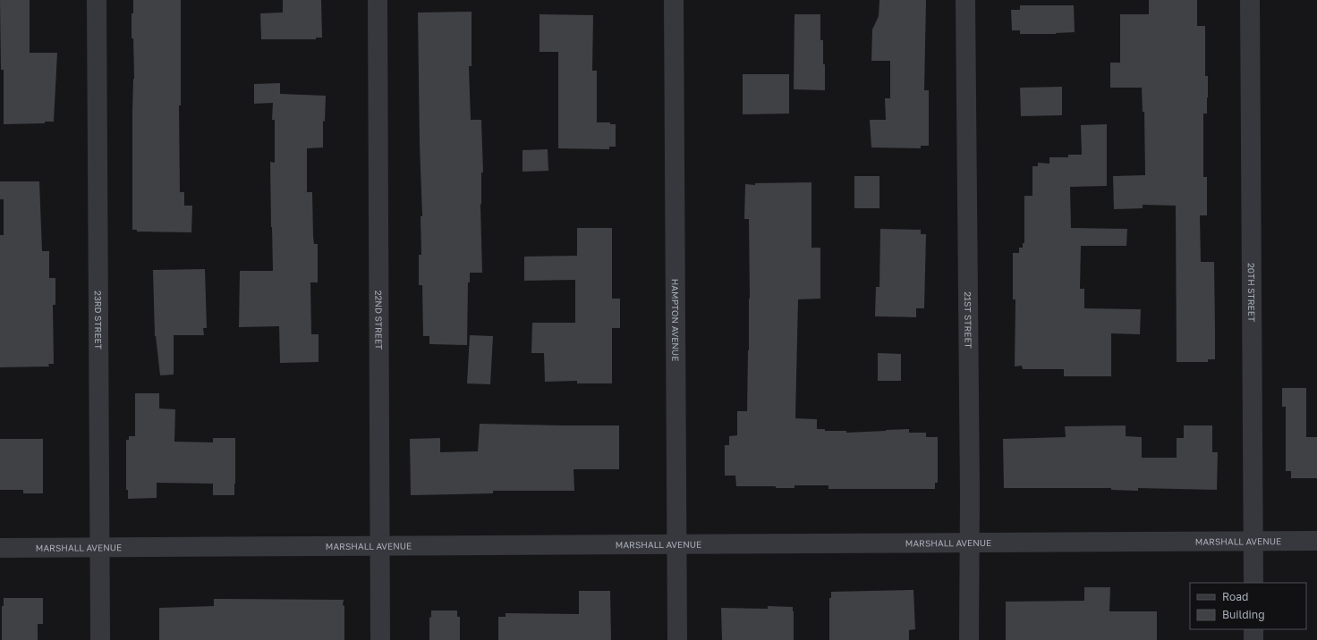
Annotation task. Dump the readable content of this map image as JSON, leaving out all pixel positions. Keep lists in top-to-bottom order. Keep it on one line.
{"streets":{"street":["20TH STREET","23RD STREET","22ND STREET","HAMPTON AVENUE","21ST STREET","MARSHALL AVENUE"]},"crossings":[["20TH STREET","MARSHALL AVENUE"],["23RD STREET","MARSHALL AVENUE"],["22ND STREET","MARSHALL AVENUE"],["HAMPTON AVENUE","MARSHALL AVENUE"],["21ST STREET","MARSHALL AVENUE"]],"legend":["Road","Building"]}
